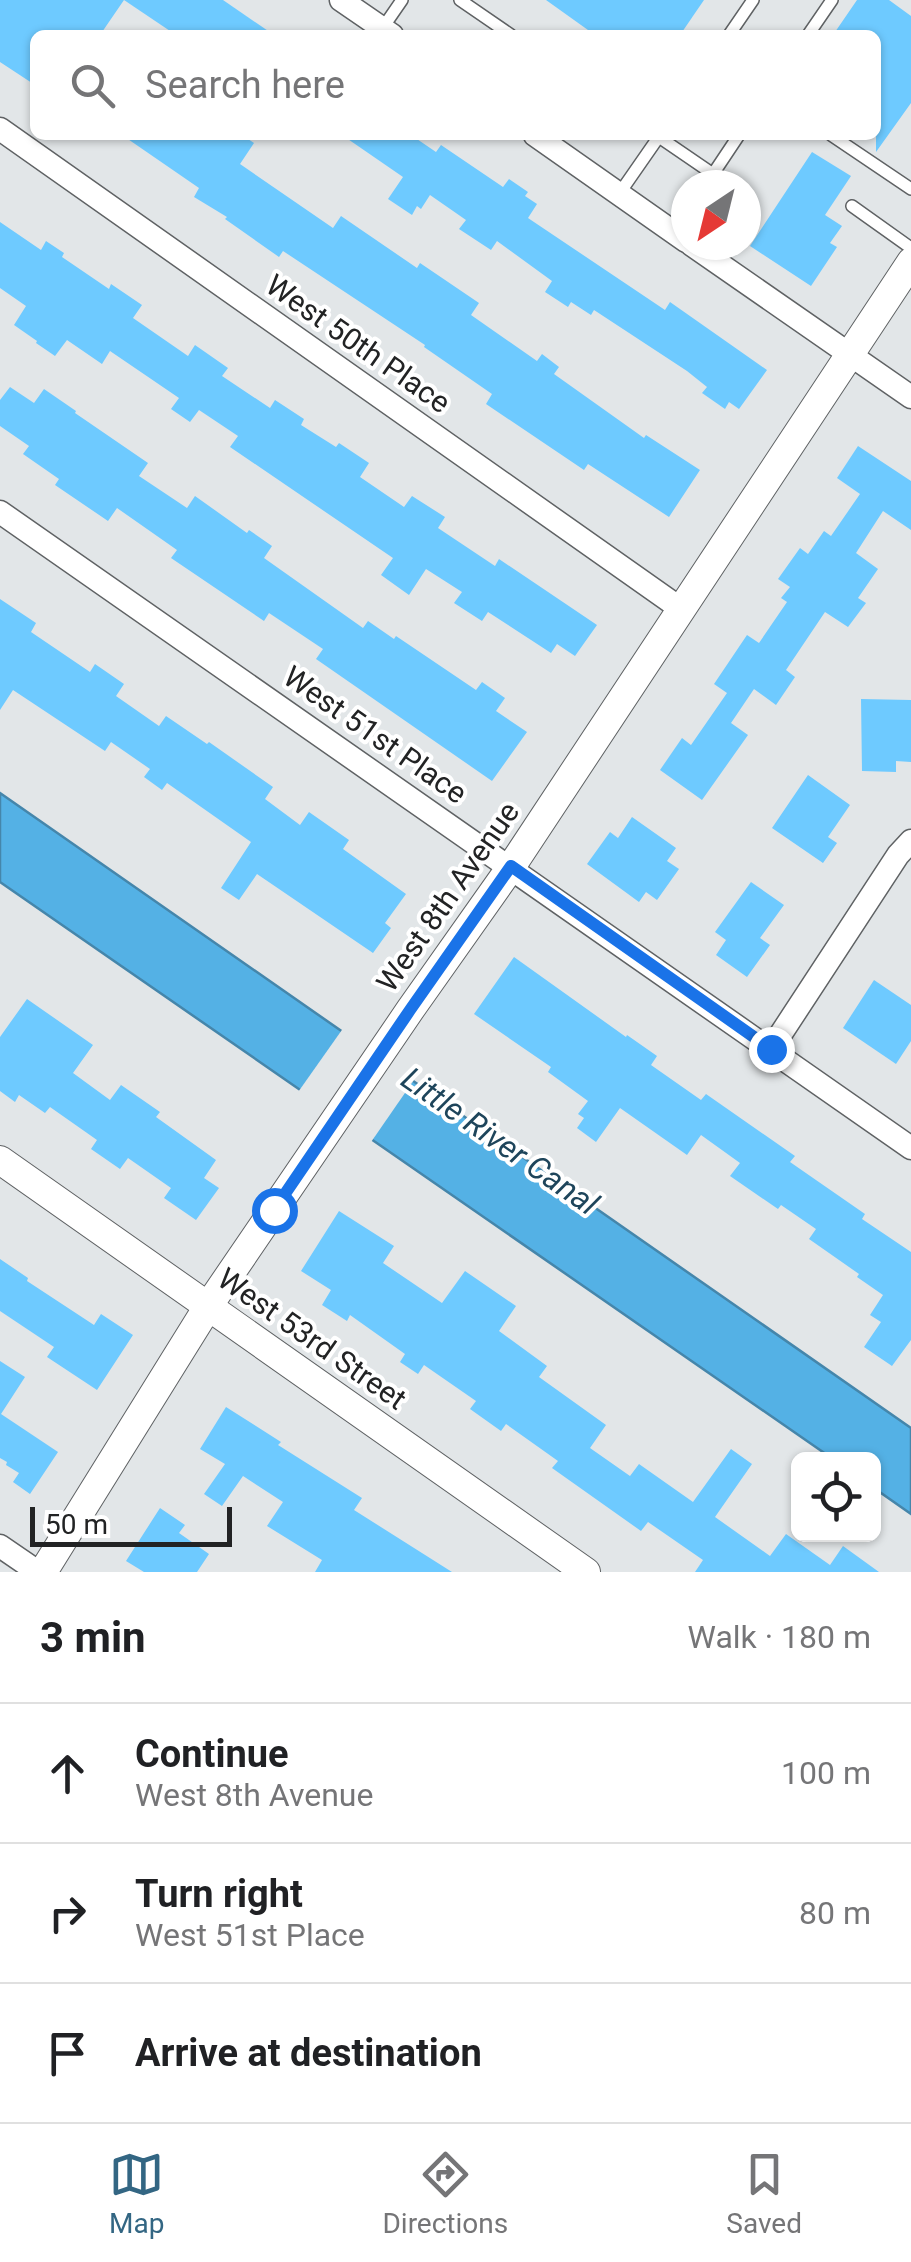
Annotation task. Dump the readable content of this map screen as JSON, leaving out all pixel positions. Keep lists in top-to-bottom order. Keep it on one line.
{"streets":{"street":["West 50th Place","West 51st Place","West 8th Avenue","West 53rd Street"]},"crossings":[["West 50th Place","West 8th Avenue"],["West 51st Place","West 8th Avenue"],["West 8th Avenue","West 53rd Street"]],"water":["Little River Canal"],"scale_bar":"50 m","north":"bottom left","page":{"search":"Search here","scale":"50 m","heading":["3 min","Walk · 180 m"],"list":[["Continue","West 8th Avenue","100 m"],["Turn right","West 51st Place","80 m"],"Arrive at destination"],"nav":["Map","Directions","Saved"]}}
